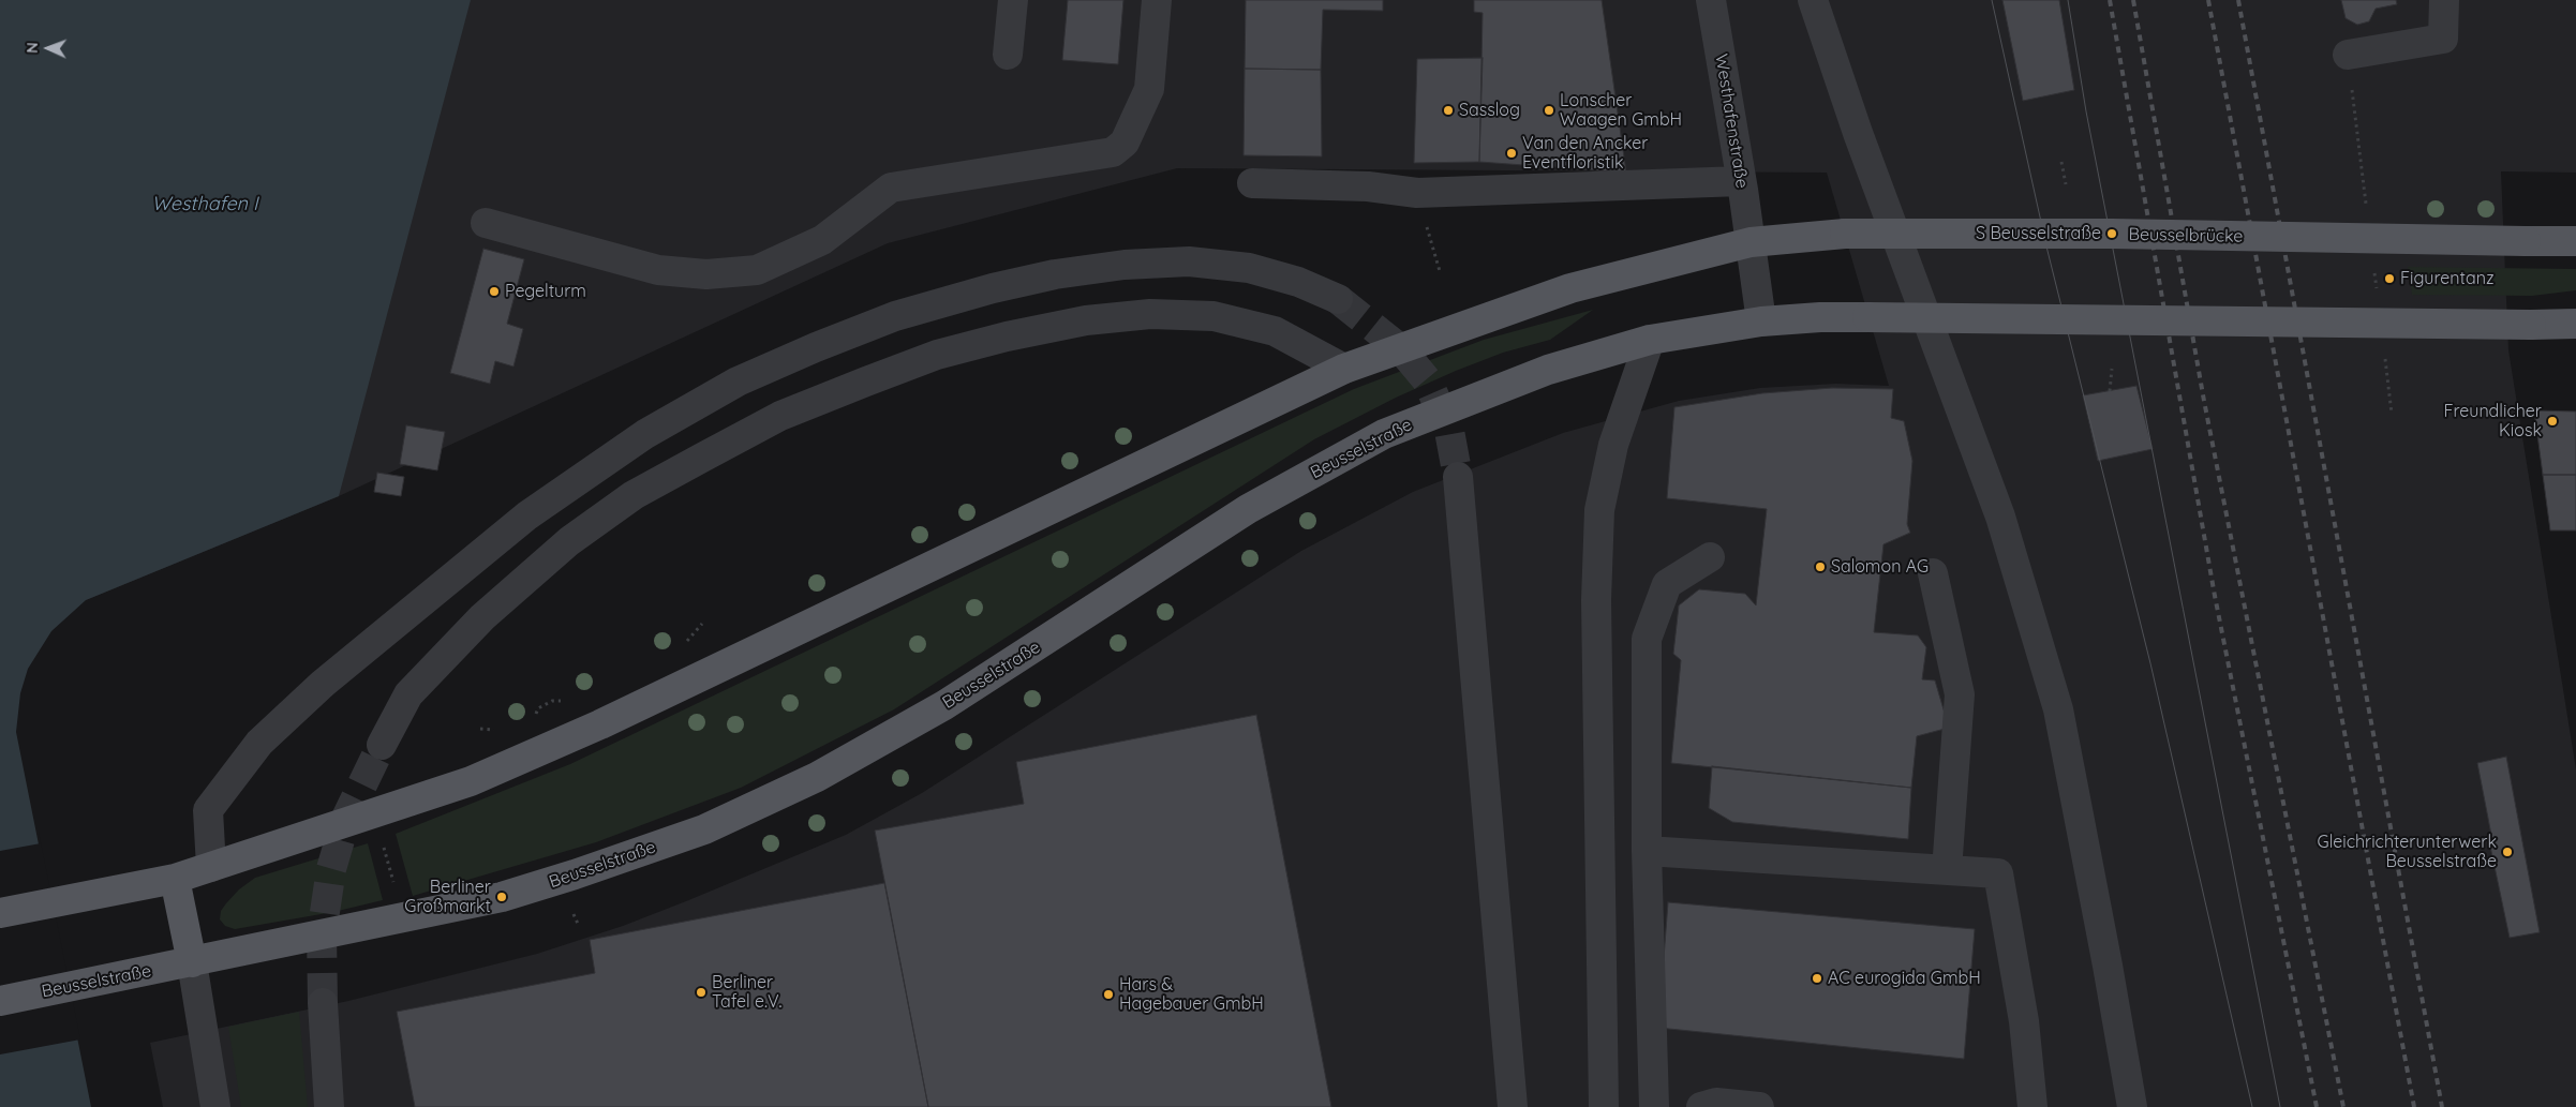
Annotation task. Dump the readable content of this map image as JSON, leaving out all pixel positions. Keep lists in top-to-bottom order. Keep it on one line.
{"streets":{"main road":["Beusselbrücke","Beusselstraße"],"street":["Westhafenstraße"]},"crossings":[["Westhafenstraße","Beusselbrücke"]],"water":["Westhafen I"],"places":["Sasslog","Lonscher Waagen GmbH","Van den Ancker Eventfloristik","S Beusselstraße","Figurentanz","Pegelturm","Freundlicher Kiosk","Salomon AG","Gleichrichterunterwerk Beusselstraße","Berliner Großmarkt","AC eurogida GmbH","Berliner Tafel e.V.","Hars & Hagebauer GmbH"],"north":"left"}
